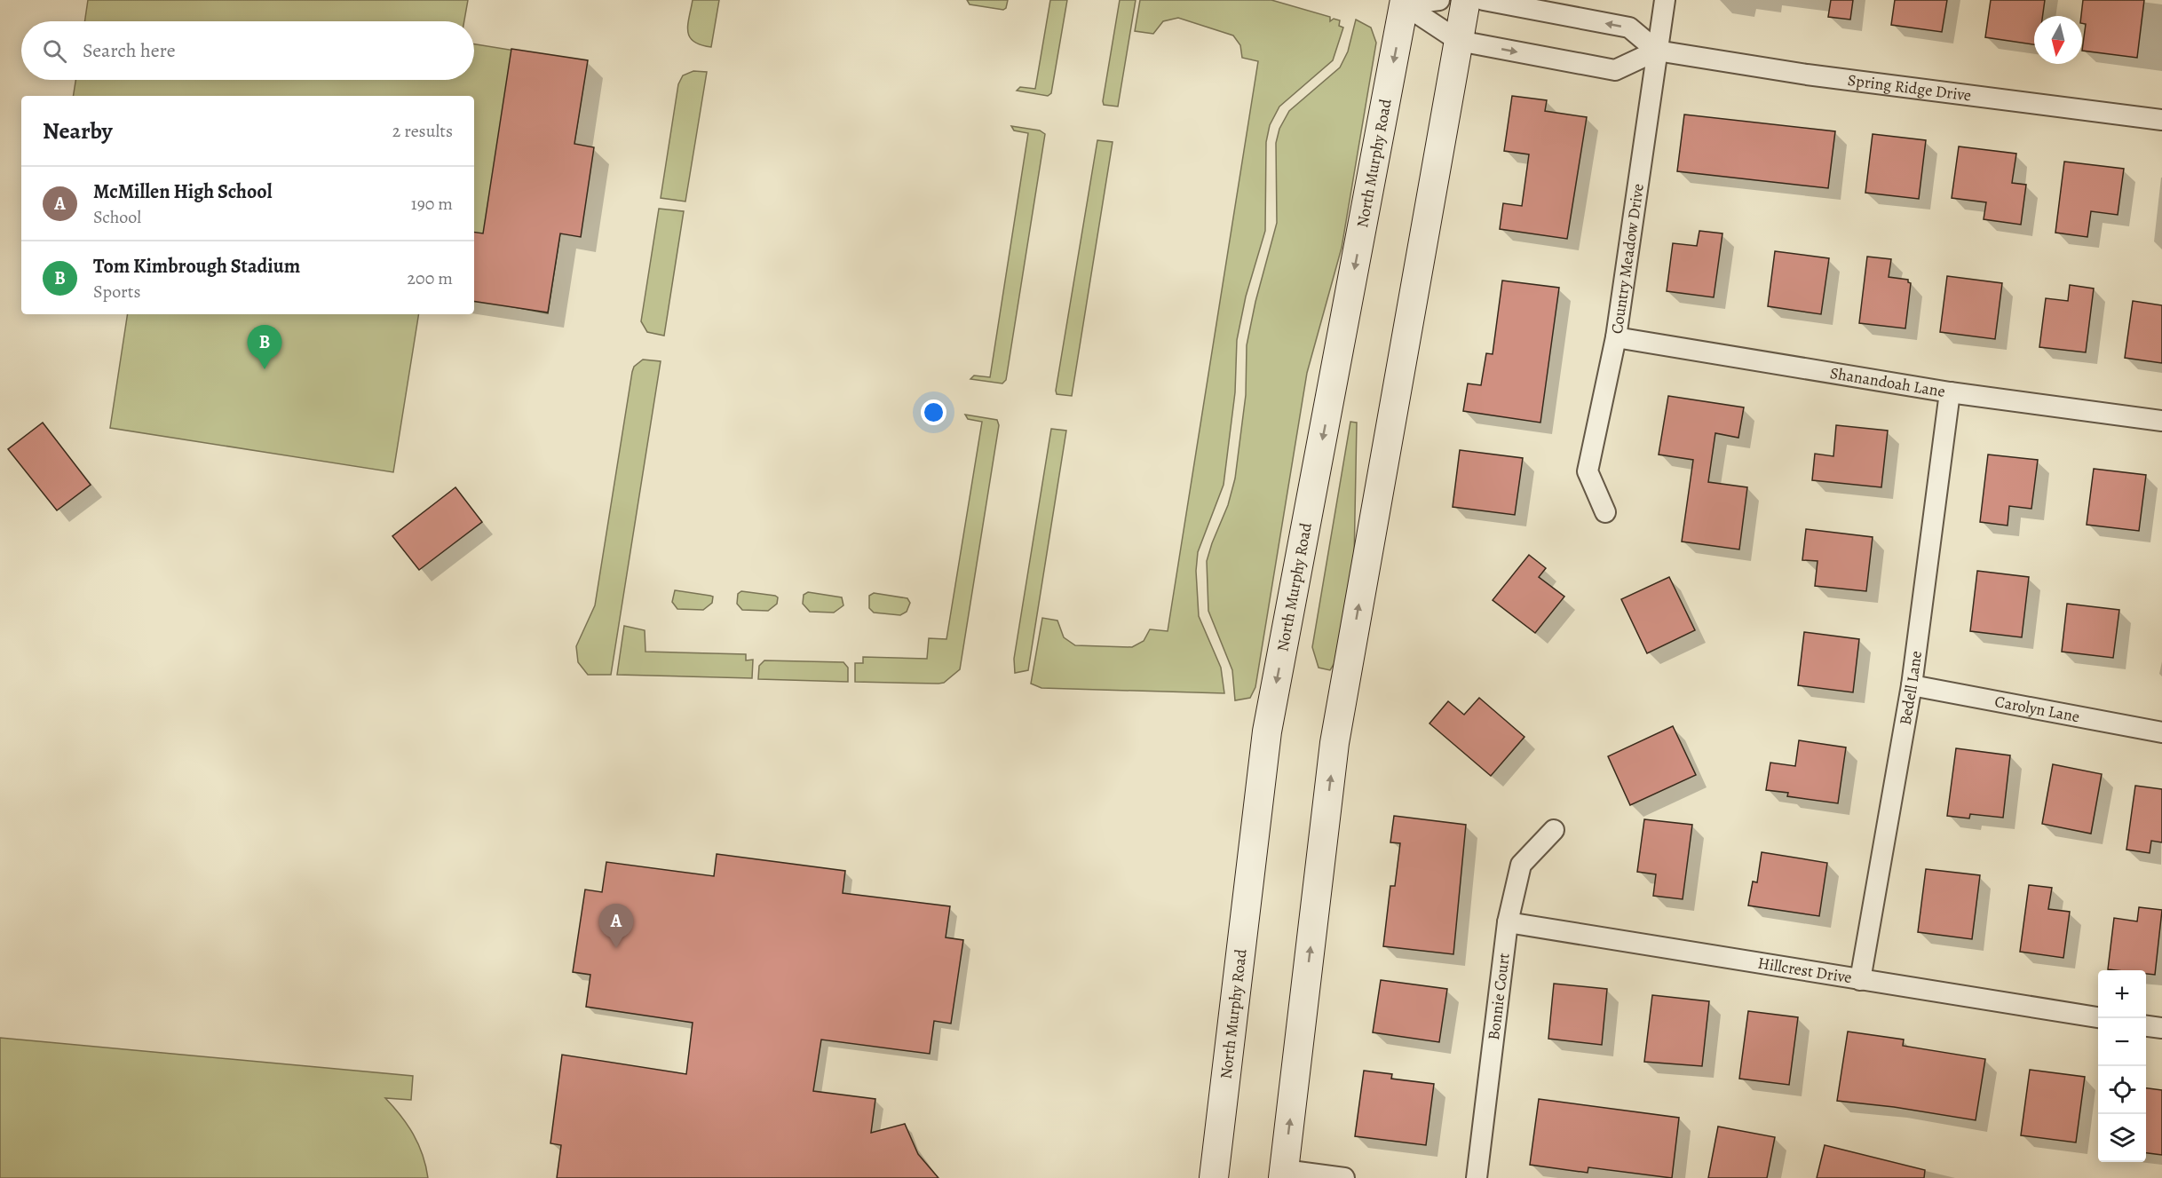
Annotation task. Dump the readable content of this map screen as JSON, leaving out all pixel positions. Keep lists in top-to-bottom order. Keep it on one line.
{"streets":{"main road":["North Murphy Road"],"street":["Spring Ridge Drive","Country Meadow Drive","Shanandoah Lane","Bedell Lane","Carolyn Lane","Hillcrest Drive","Bonnie Court"]},"crossings":[["Spring Ridge Drive","Country Meadow Drive"],["Country Meadow Drive","Shanandoah Lane"],["Shanandoah Lane","Bedell Lane"],["Bedell Lane","Carolyn Lane"],["Bedell Lane","Hillcrest Drive"],["Hillcrest Drive","Bonnie Court"]],"north":"bottom","page":{"search":"Search here","heading":["Nearby","2 results"],"list":[{"mark":"A","name":"McMillen High School","note":"School","value":"190 m"},{"mark":"B","name":"Tom Kimbrough Stadium","note":"Sports","value":"200 m"}],"pins":["B","A"],"map_buttons":["+","−"]}}
